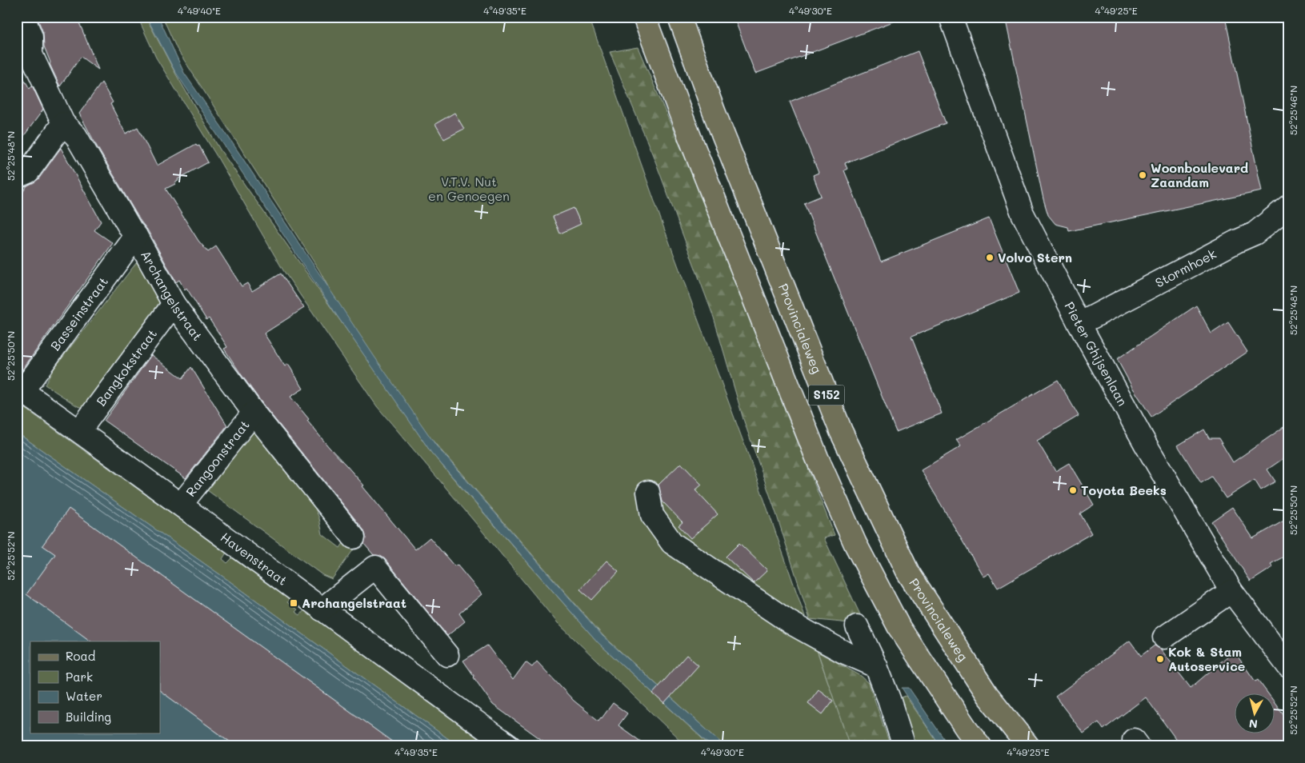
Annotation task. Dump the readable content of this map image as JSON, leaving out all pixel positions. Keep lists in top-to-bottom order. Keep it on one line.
{"streets":{"main road":["Provincialeweg","S152"],"street":["Stormhoek","Archangelstraat","Basseinstraat","Pieter Ghijsenlaan","Bangkokstraat","Rangoonstraat","Havenstraat"]},"crossings":[["Stormhoek","Pieter Ghijsenlaan"],["Archangelstraat","Basseinstraat"],["Archangelstraat","Bangkokstraat"],["Archangelstraat","Rangoonstraat"],["Basseinstraat","Havenstraat"],["Bangkokstraat","Havenstraat"],["Rangoonstraat","Havenstraat"]],"parks":["V.T.V. Nut en Genoegen"],"places":{"other":["Woonboulevard Zaandam","Volvo Stern","Toyota Beeks","Kok & Stam Autoservice"],"transit":["Archangelstraat"]},"legend":["Road","Park","Water","Building"],"north":"bottom","coordinates":["4°49'40\"E","4°49'35\"E","4°49'30\"E","4°49'25\"E","52°25'46\"N","52°25'48\"N","52°25'50\"N","52°25'52\"N"]}
